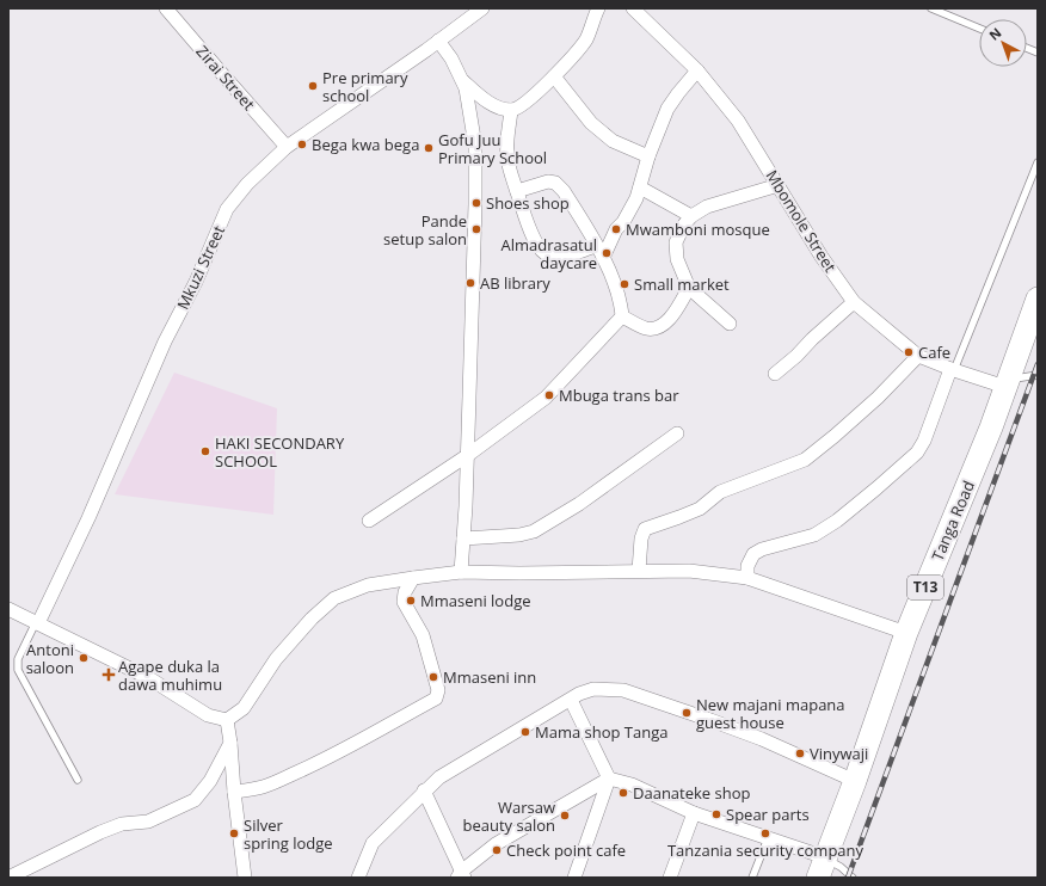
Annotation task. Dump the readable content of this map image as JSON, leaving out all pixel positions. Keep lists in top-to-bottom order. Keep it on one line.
{"streets":{"highway":["Tanga Road","T13"],"street":["Zirai Street","Mbomole Street","Mkuzi Street"]},"crossings":[["Zirai Street","Mkuzi Street"],["Mbomole Street","Tanga Road"]],"places":{"other":["Pre primary school","Bega kwa bega","Gofu Juu Primary School","Shoes shop","Pande setup salon","Mwamboni mosque","Almadrasatul daycare","AB library","Small market","Cafe","Mbuga trans bar","HAKI SECONDARY SCHOOL","Mmaseni lodge","Antoni saloon","Mmaseni inn","New majani mapana guest house","Mama shop Tanga","Vinywaji","Daanateke shop","Spear parts","Warsaw beauty salon","Silver spring lodge","Tanzania security company","Check point cafe"],"health":["Agape duka la dawa muhimu"]},"north":"top left"}
